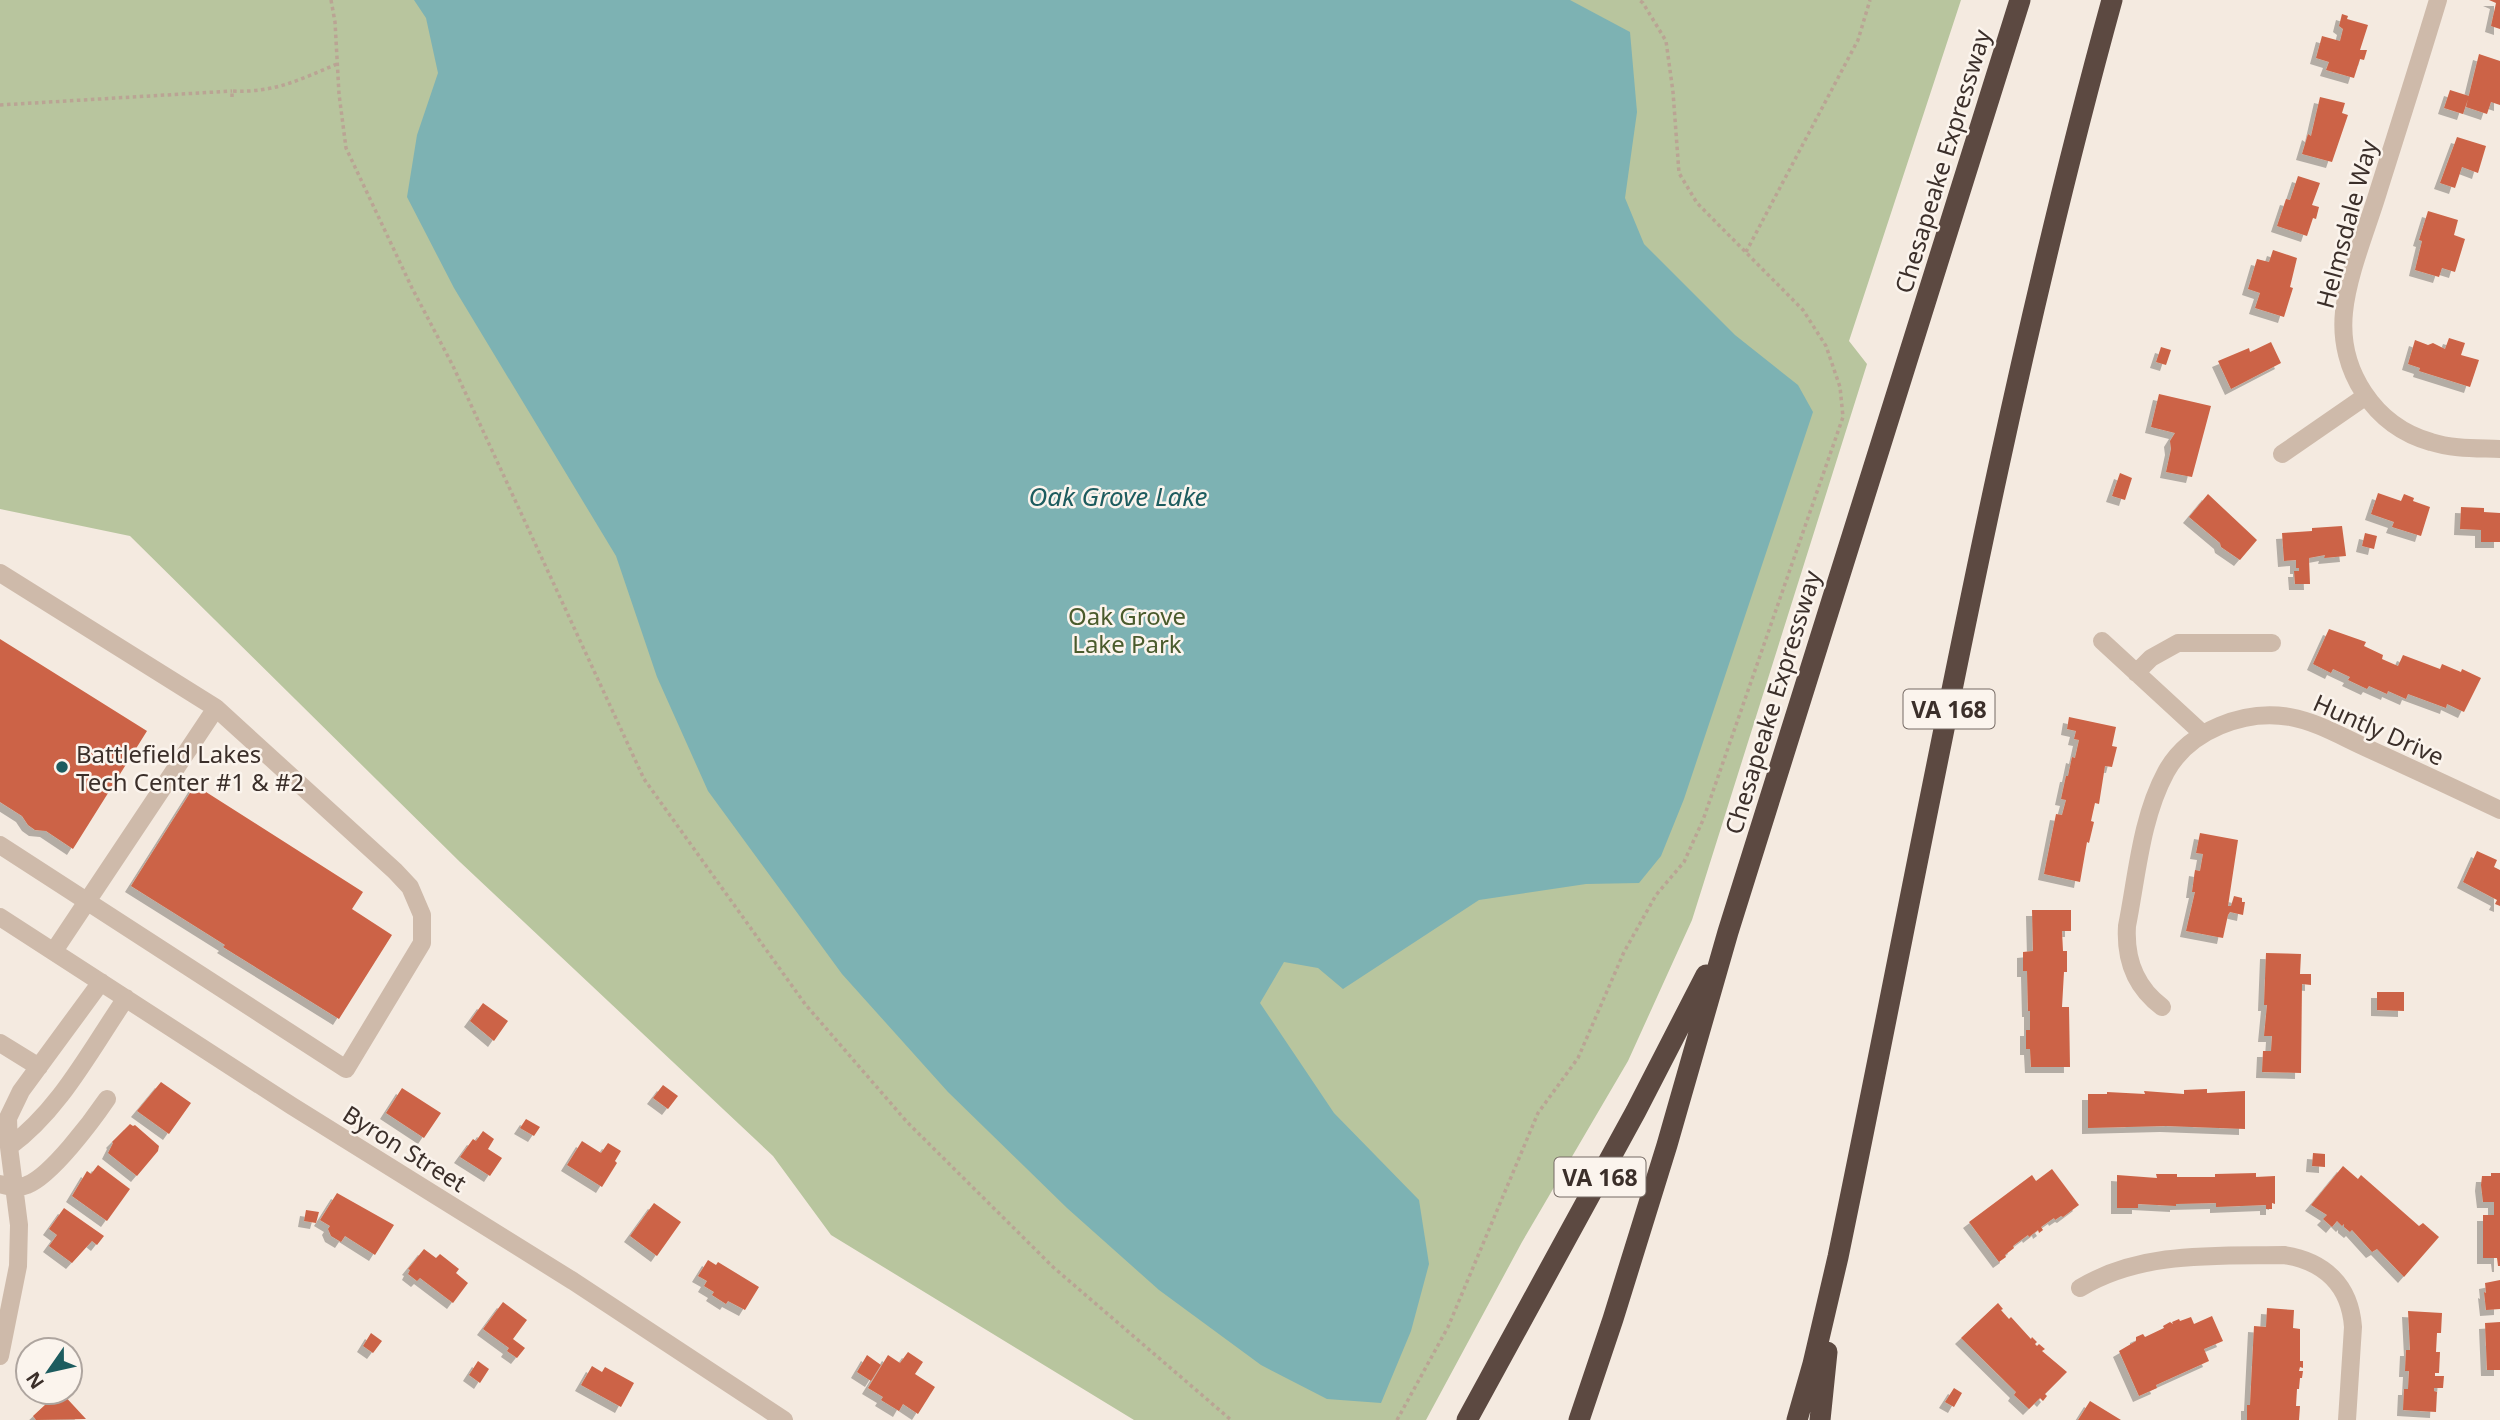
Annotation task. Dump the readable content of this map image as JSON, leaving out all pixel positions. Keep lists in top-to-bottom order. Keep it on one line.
{"streets":{"highway":["Chesapeake Expressway","VA 168"],"street":["Helmsdale Way","Huntly Drive","Byron Street"]},"crossings":[["Chesapeake Expressway","VA 168"]],"water":["Oak Grove Lake"],"parks":["Oak Grove Lake Park"],"places":["Battlefield Lakes Tech Center #1 & #2"],"north":"bottom left"}
